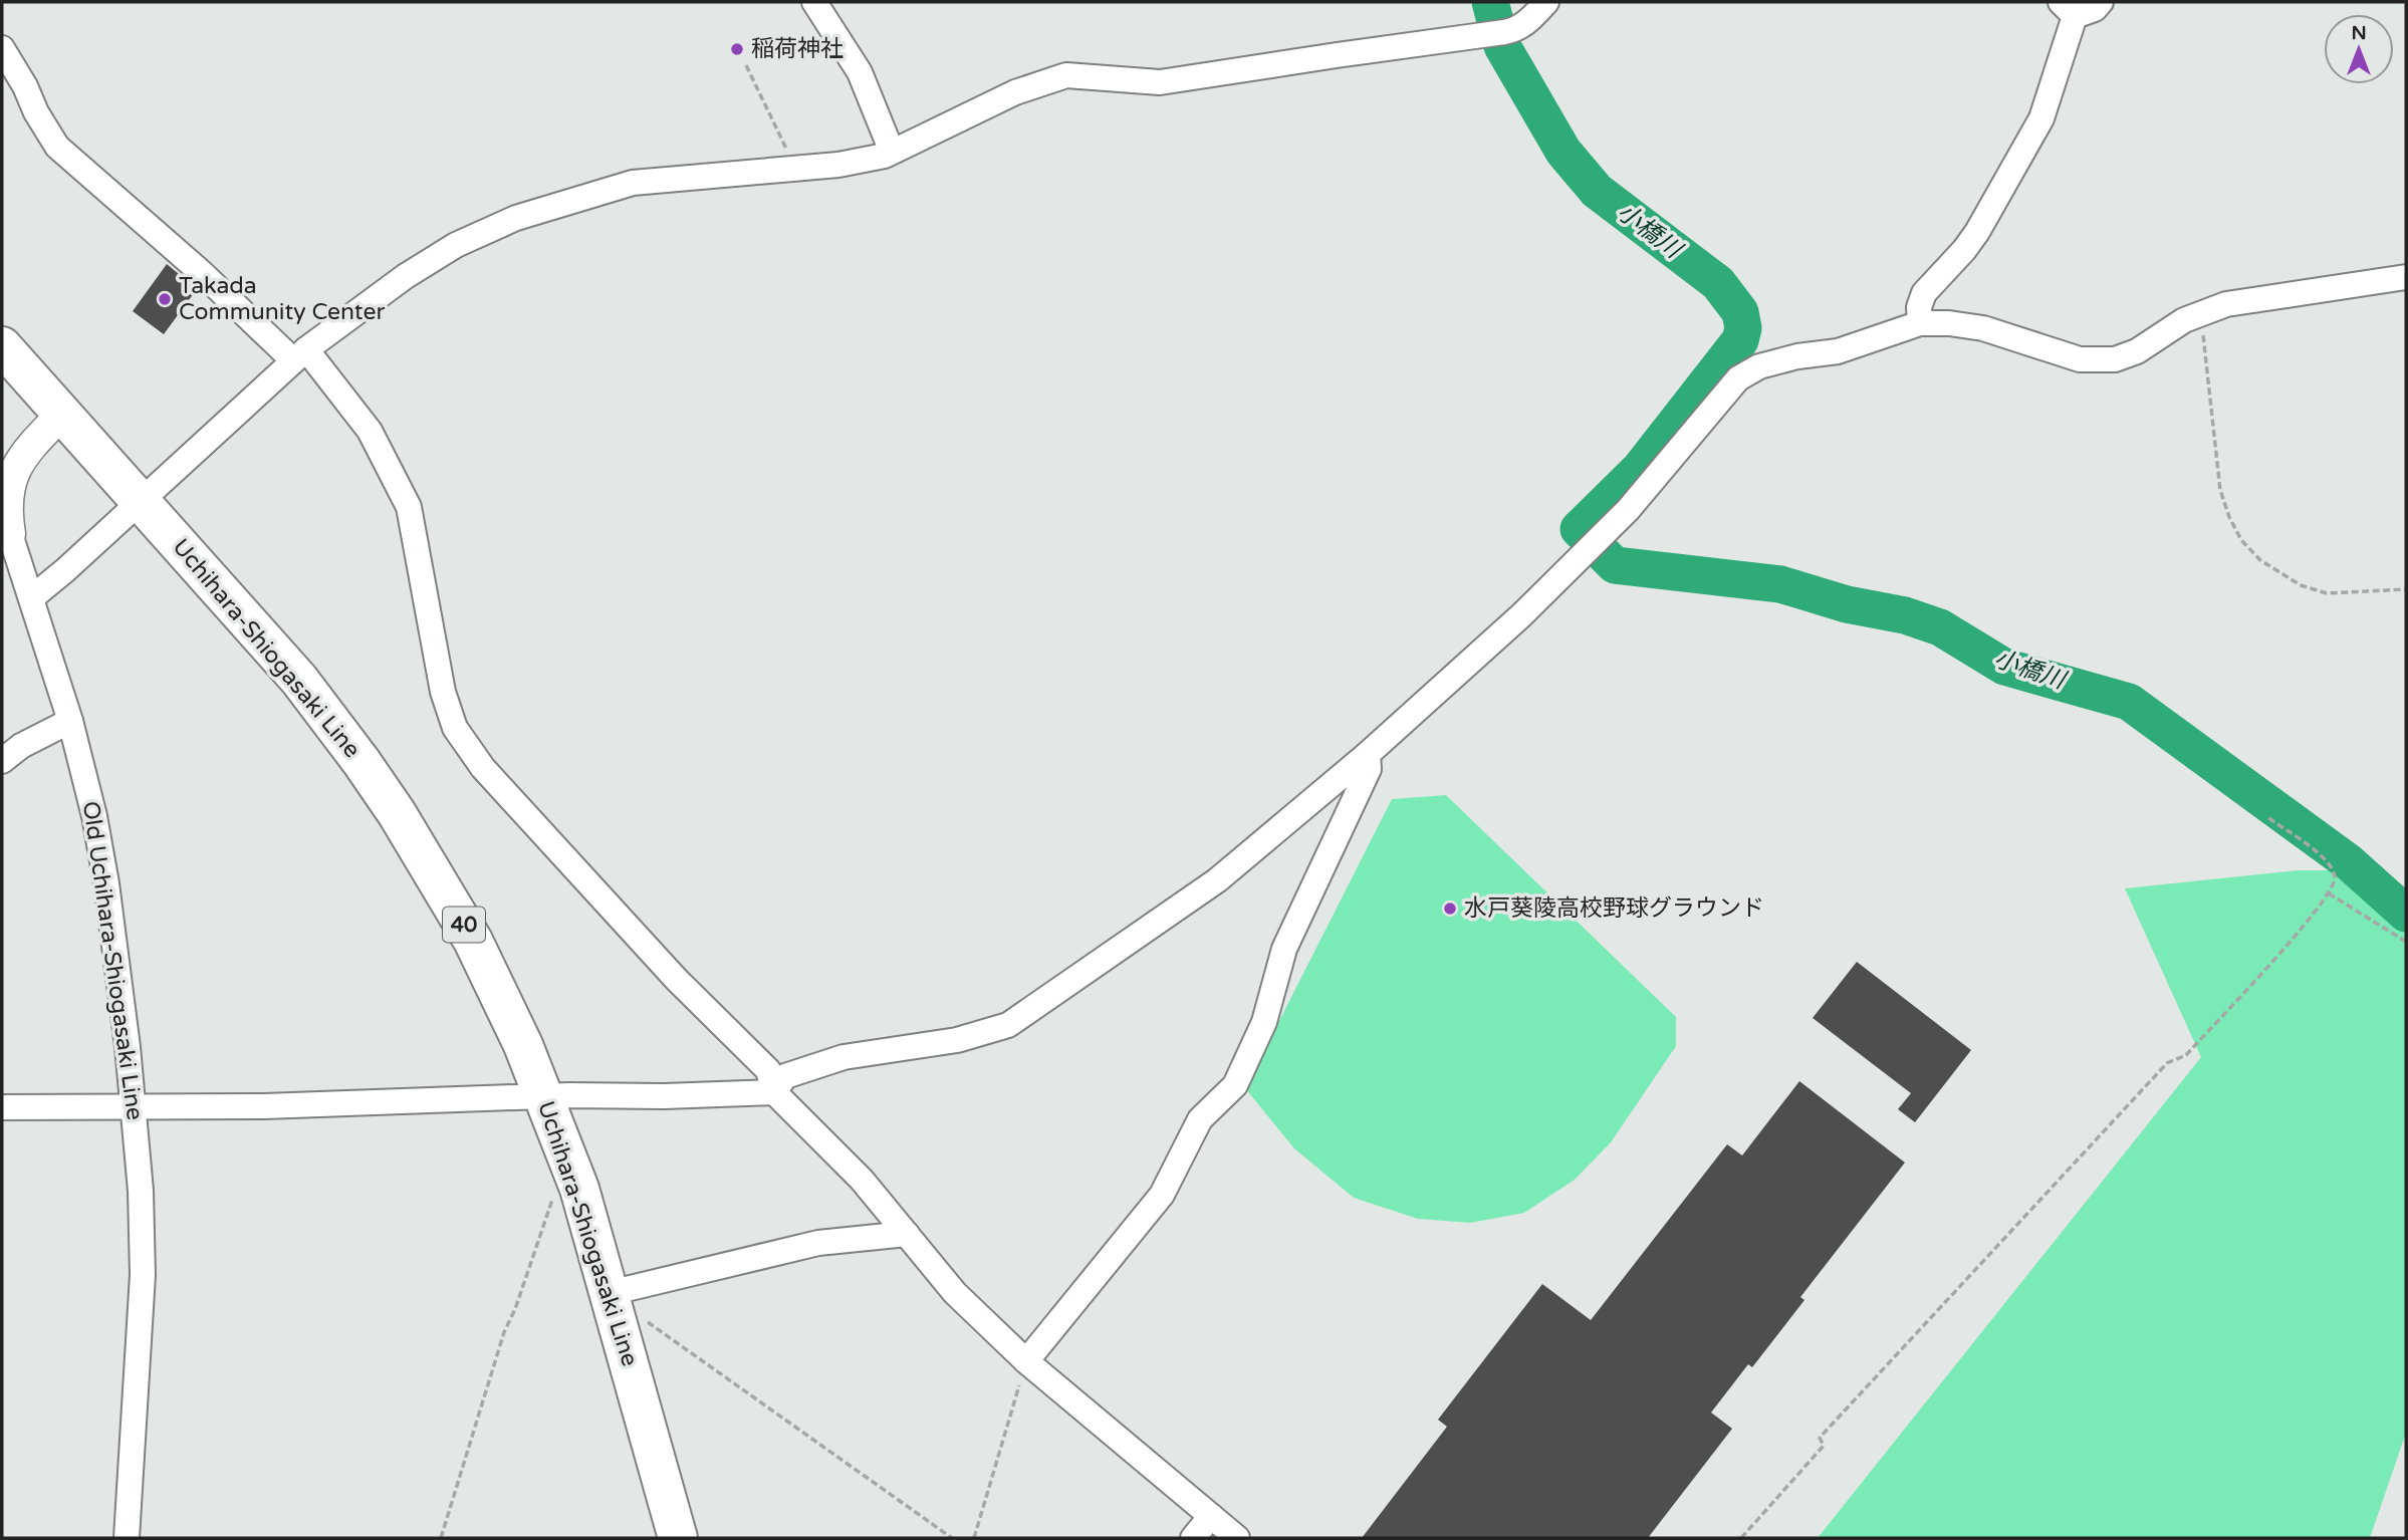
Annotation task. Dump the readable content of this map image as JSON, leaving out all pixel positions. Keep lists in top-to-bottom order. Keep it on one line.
{"streets":{"main road":["Uchihara-Shiogasaki Line","40"],"street":["Old Uchihara-Shiogasaki Line"]},"crossings":[["Uchihara-Shiogasaki Line","Old Uchihara-Shiogasaki Line"]],"water":["小橋川"],"places":["稲荷神社","Takada Community Center","水戸葵陵高校野球グラウンド"],"north":"top"}
